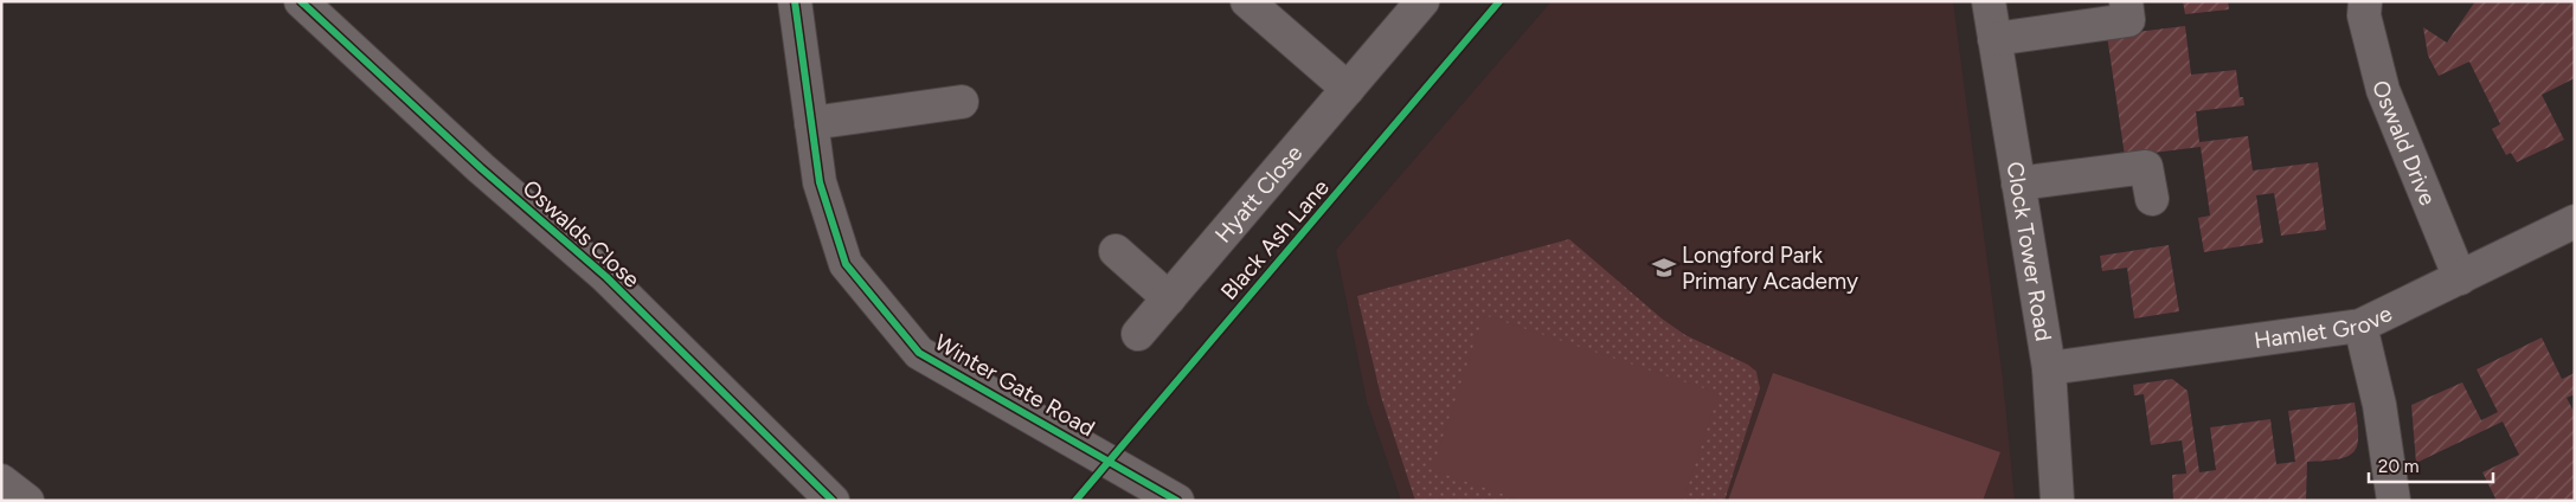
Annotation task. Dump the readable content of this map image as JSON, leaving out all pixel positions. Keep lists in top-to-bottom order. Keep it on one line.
{"streets":{"street":["Oswald Drive","Hyatt Close","Oswalds Close","Clock Tower Road","Hamlet Grove","Winter Gate Road"],"cycle path":["Black Ash Lane"]},"crossings":[["Oswald Drive","Hamlet Grove"],["Clock Tower Road","Hamlet Grove"]],"places":{"school or university":["Longford Park Primary Academy"]},"scale_bar":"20 m"}
